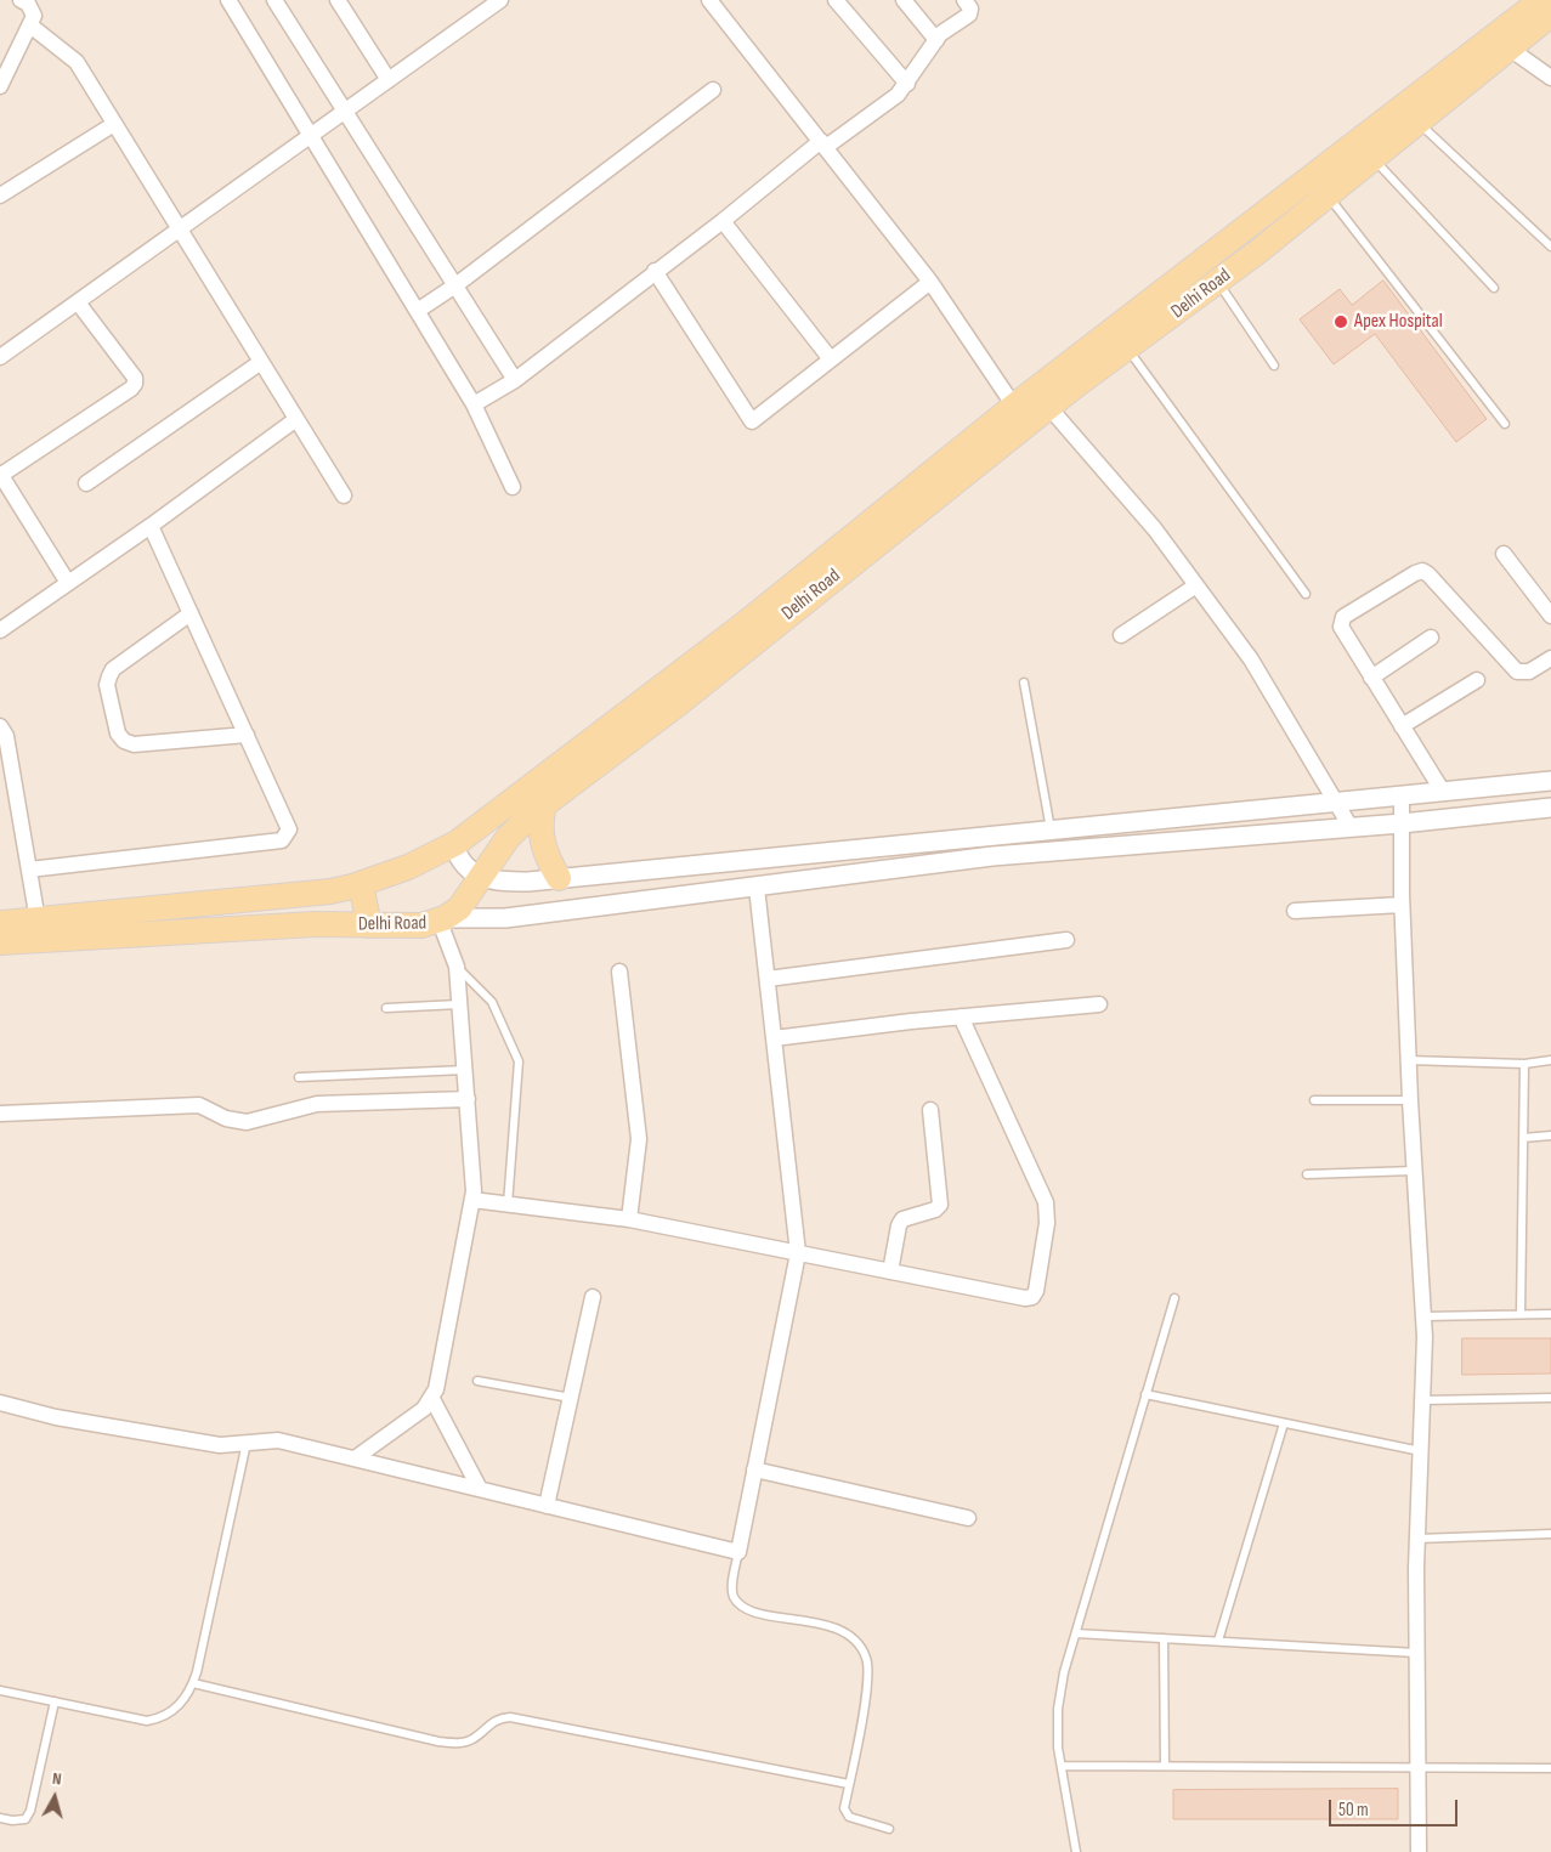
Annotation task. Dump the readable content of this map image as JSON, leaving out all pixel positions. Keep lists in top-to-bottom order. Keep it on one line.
{"streets":{"main road":["Delhi Road"]},"places":["Apex Hospital"],"scale_bar":"50 m","north":"top"}
